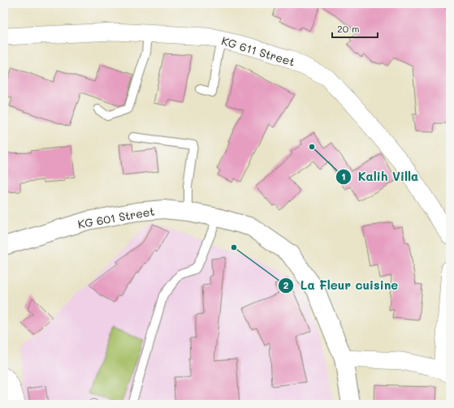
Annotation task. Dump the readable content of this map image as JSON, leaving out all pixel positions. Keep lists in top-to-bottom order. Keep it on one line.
{"streets":{"main road":["KG 601 Street"],"street":["KG 611 Street"]},"places":["Kalih Villa","La Fleur cuisine"],"scale_bar":"20 m"}
